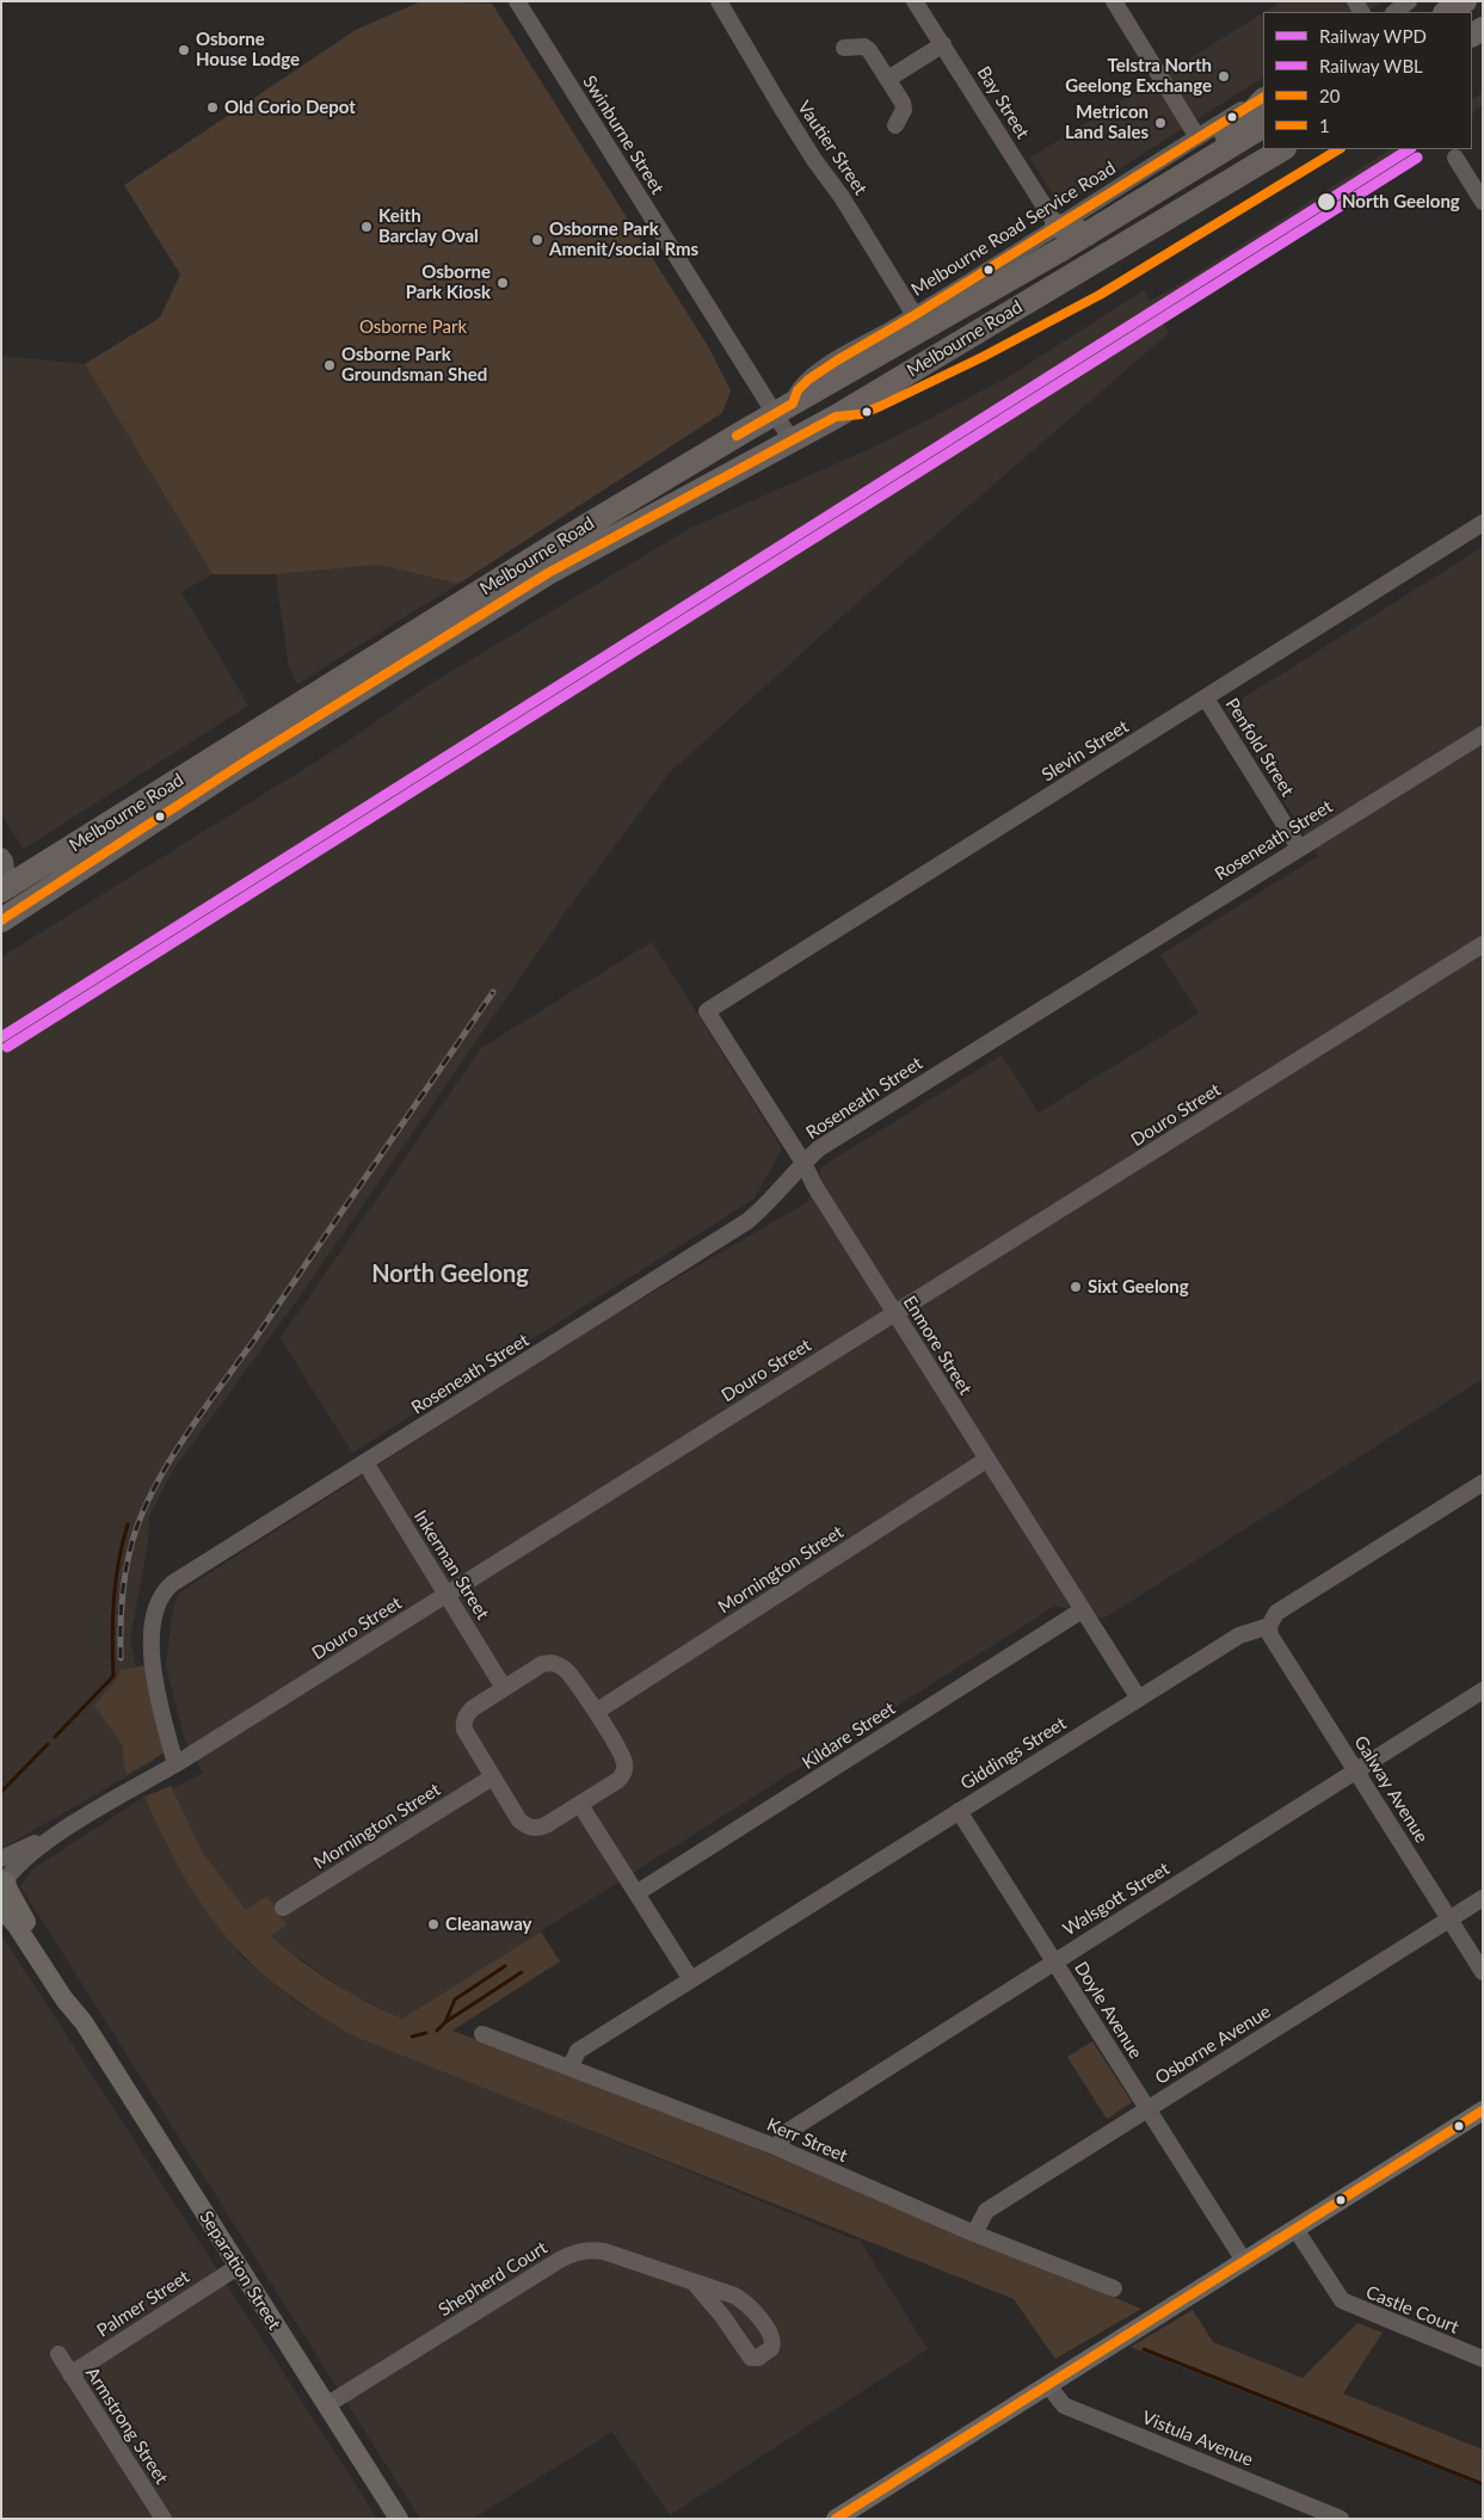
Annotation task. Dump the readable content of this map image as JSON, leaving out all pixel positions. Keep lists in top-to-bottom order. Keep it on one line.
{"streets":{"highway":["Melbourne Road"],"main road":["Separation Street"],"street":["Bay Street","Swinburne Street","Vautier Street","Melbourne Road Service Road","Penfold Street","Slevin Street","Roseneath Street","Douro Street","Enmore Street","Inkerman Street","Mornington Street","Kildare Street","Giddings Street","Galway Avenue","Walsgott Street","Doyle Avenue","Osborne Avenue","Kerr Street","Shepherd Court","Palmer Street","Castle Court","Armstrong Street","Vistula Avenue"]},"crossings":[["Bay Street","Melbourne Road Service Road"],["Swinburne Street","Melbourne Road Service Road"],["Swinburne Street","Melbourne Road"],["Vautier Street","Melbourne Road Service Road"],["Melbourne Road Service Road","Melbourne Road"],["Penfold Street","Slevin Street"],["Penfold Street","Roseneath Street"],["Slevin Street","Enmore Street"],["Roseneath Street","Douro Street"],["Roseneath Street","Enmore Street"],["Roseneath Street","Inkerman Street"],["Douro Street","Enmore Street"],["Douro Street","Inkerman Street"],["Douro Street","Separation Street"],["Enmore Street","Mornington Street"],["Enmore Street","Kildare Street"],["Enmore Street","Giddings Street"],["Inkerman Street","Mornington Street"],["Giddings Street","Galway Avenue"],["Giddings Street","Doyle Avenue"],["Giddings Street","Kerr Street"],["Galway Avenue","Walsgott Street"],["Galway Avenue","Osborne Avenue"],["Walsgott Street","Doyle Avenue"],["Walsgott Street","Kerr Street"],["Doyle Avenue","Osborne Avenue"],["Osborne Avenue","Kerr Street"],["Separation Street","Shepherd Court"],["Separation Street","Palmer Street"],["Palmer Street","Armstrong Street"]],"districts":["North Geelong"],"parks":["Osborne Park"],"places":["Osborne House Lodge","Telstra North Geelong Exchange","Old Corio Depot","Metricon Land Sales","North Geelong","Keith Barclay Oval","Osborne Park Amenit/social Rms","Osborne Park Kiosk","Osborne Park Groundsman Shed","Sixt Geelong","Cleanaway"],"lines":["transit line 20","rail line WPD","rail line WBL","transit line 1"],"legend":["Railway WPD","Railway WBL","20","1"]}
